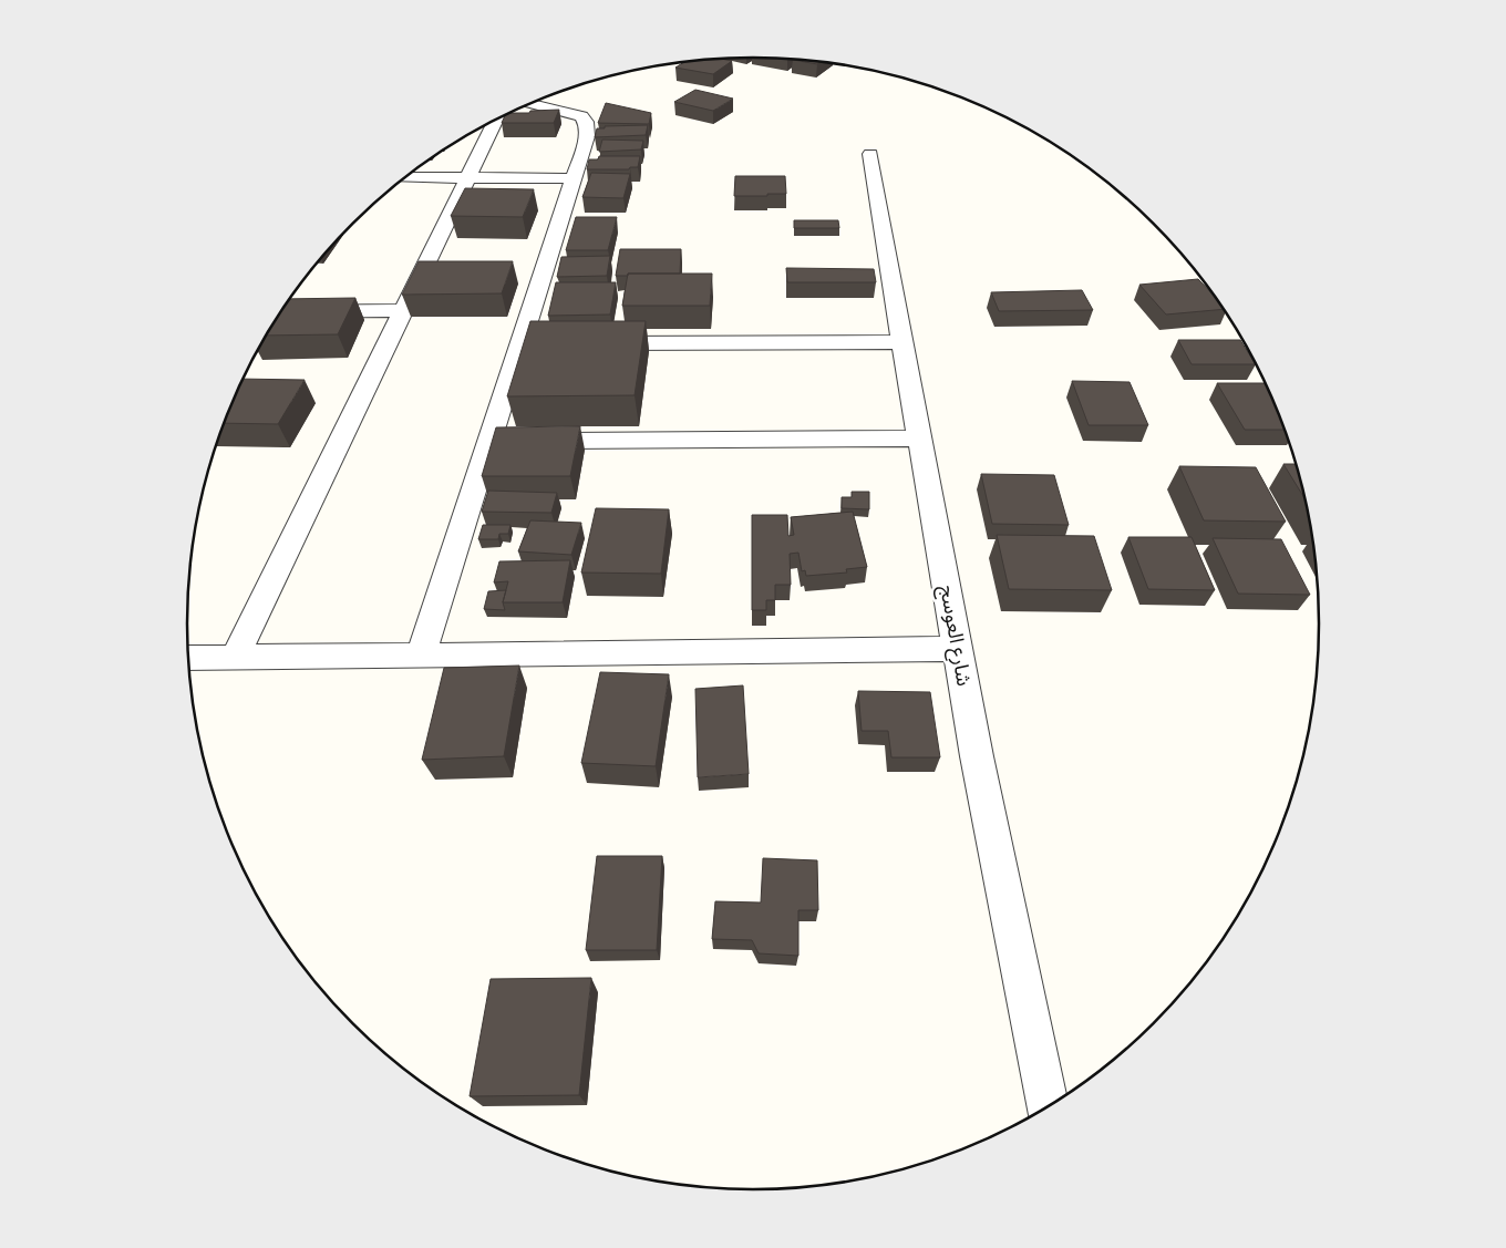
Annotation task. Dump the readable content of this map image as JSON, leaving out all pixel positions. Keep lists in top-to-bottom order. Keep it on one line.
{"streets":{"street":["شارع العوسج"]}}
